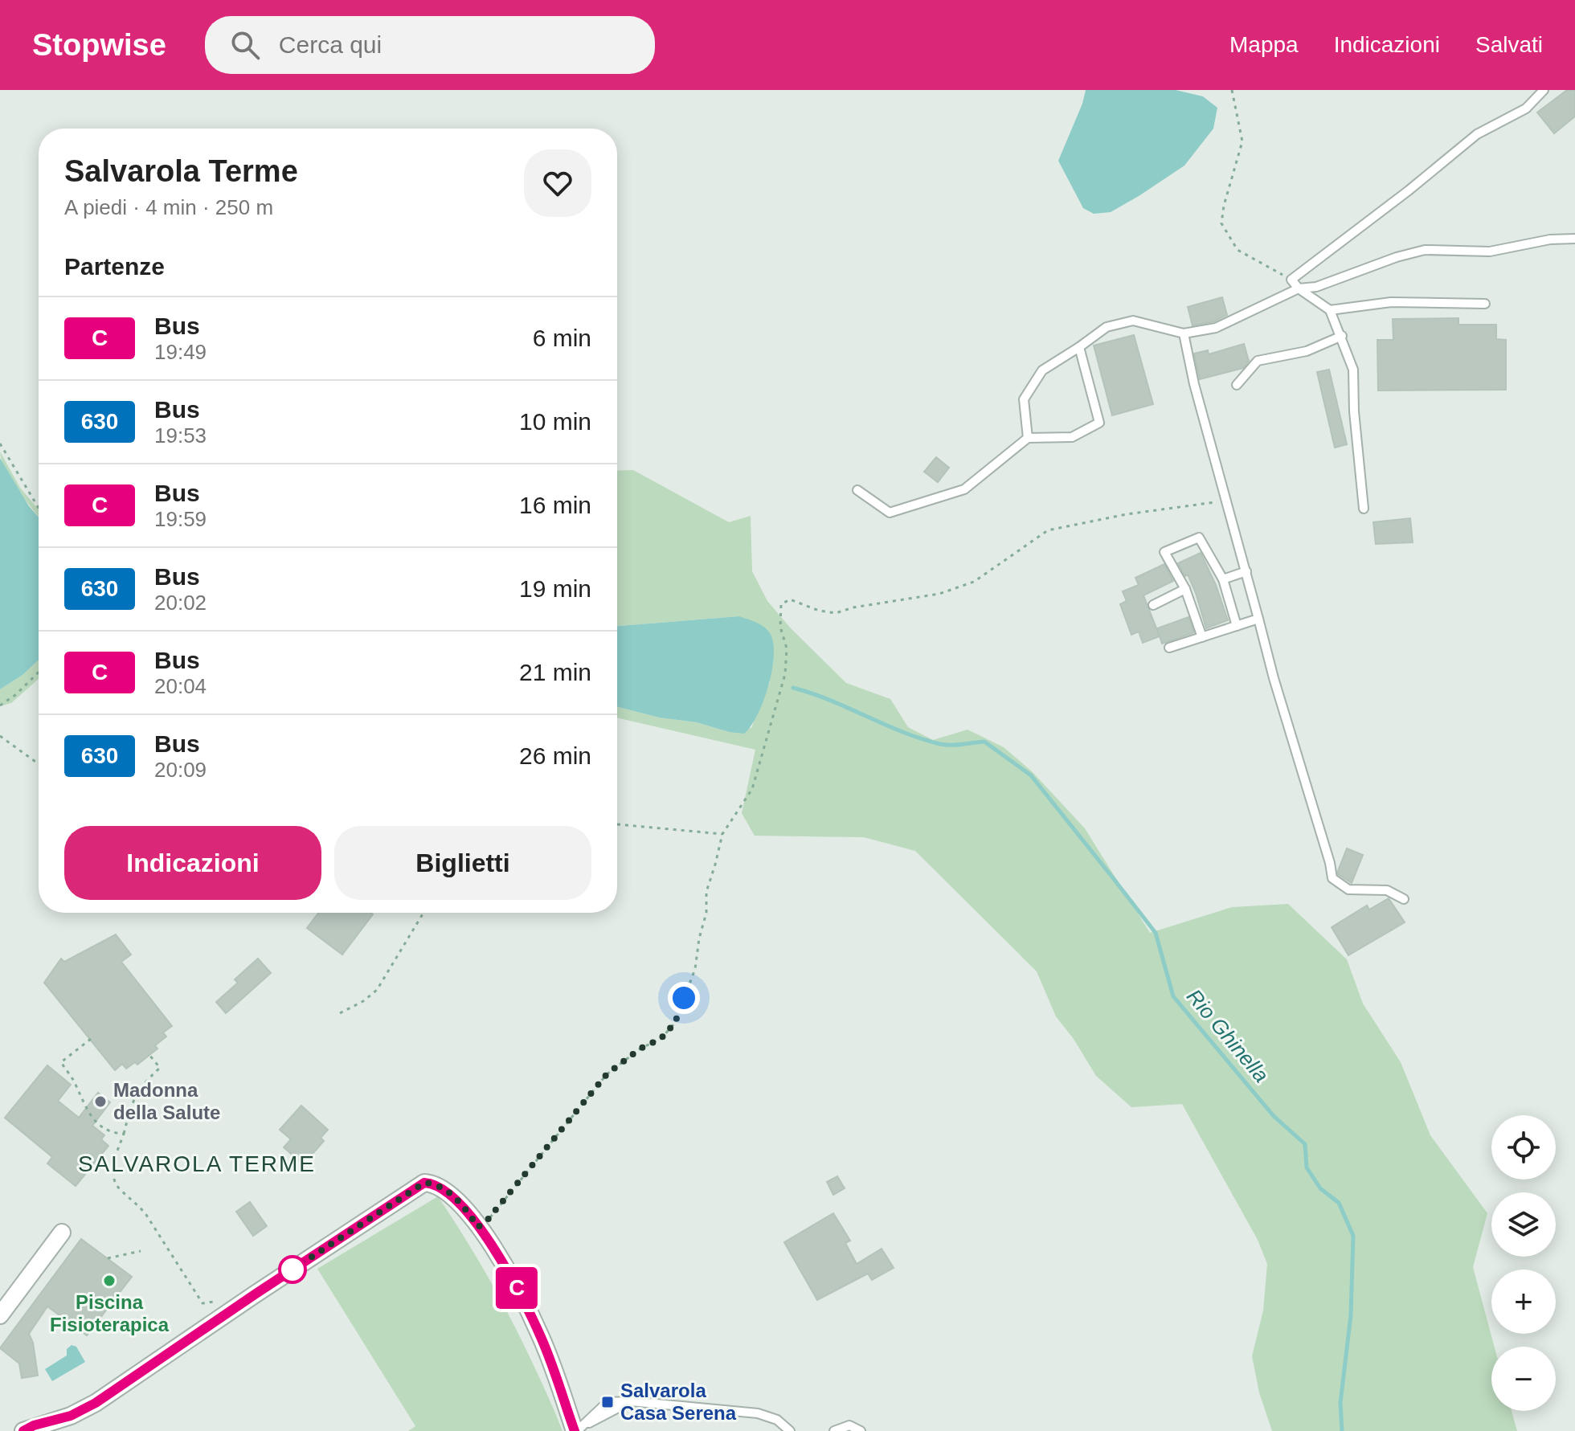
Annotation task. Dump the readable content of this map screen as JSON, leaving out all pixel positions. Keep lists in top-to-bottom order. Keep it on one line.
{"districts":["SALVAROLA TERME"],"water":["Rio Ghinella"],"places":{"other":["Madonna della Salute","Piscina Fisioterapica"],"transit":["Salvarola Casa Serena"]},"lines":["bus line C"],"page":{"header":"Stopwise","search":"Cerca qui","nav":["Mappa","Indicazioni","Salvati"],"on_map":"C","heading":[["Salvarola Terme","A piedi · 4 min · 250 m"],"Partenze"],"list":[{"mark":"C","name":"Bus","note":"19:49","value":"6 min"},{"mark":"630","name":"Bus","note":"19:53","value":"10 min"},{"mark":"C","name":"Bus","note":"19:59","value":"16 min"},{"mark":"630","name":"Bus","note":"20:02","value":"19 min"},{"mark":"C","name":"Bus","note":"20:04","value":"21 min"},{"mark":"630","name":"Bus","note":"20:09","value":"26 min"}],"buttons":["Indicazioni","Biglietti"],"map_buttons":["+","−"]}}
